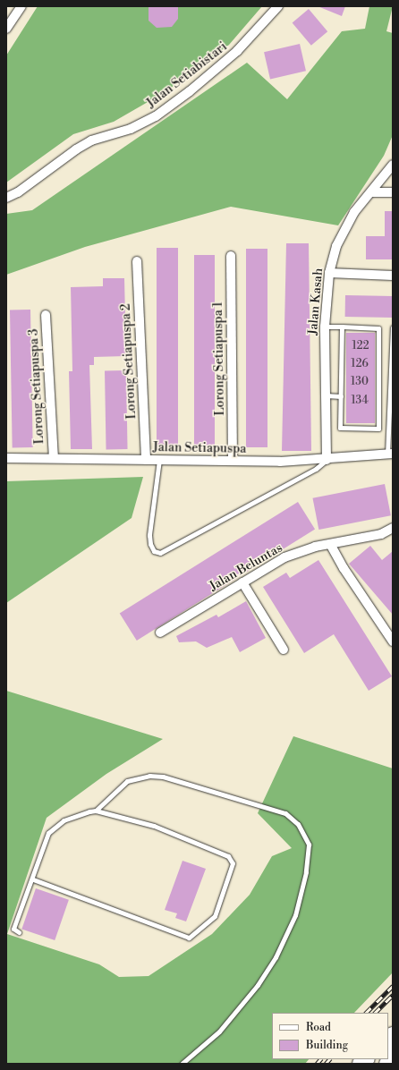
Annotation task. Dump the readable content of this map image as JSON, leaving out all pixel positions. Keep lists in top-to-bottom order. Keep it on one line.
{"streets":{"street":["Jalan Setiabistari","Jalan Kasah","Lorong Setiapuspa 1","Lorong Setiapuspa 2","Lorong Setiapuspa 3","Jalan Setiapuspa","Jalan Beluntas"]},"crossings":[["Jalan Kasah","Jalan Setiapuspa"],["Lorong Setiapuspa 1","Jalan Setiapuspa"],["Lorong Setiapuspa 2","Jalan Setiapuspa"],["Lorong Setiapuspa 3","Jalan Setiapuspa"]],"house_numbers":["122","126","130","134"],"legend":["Road","Building"]}
